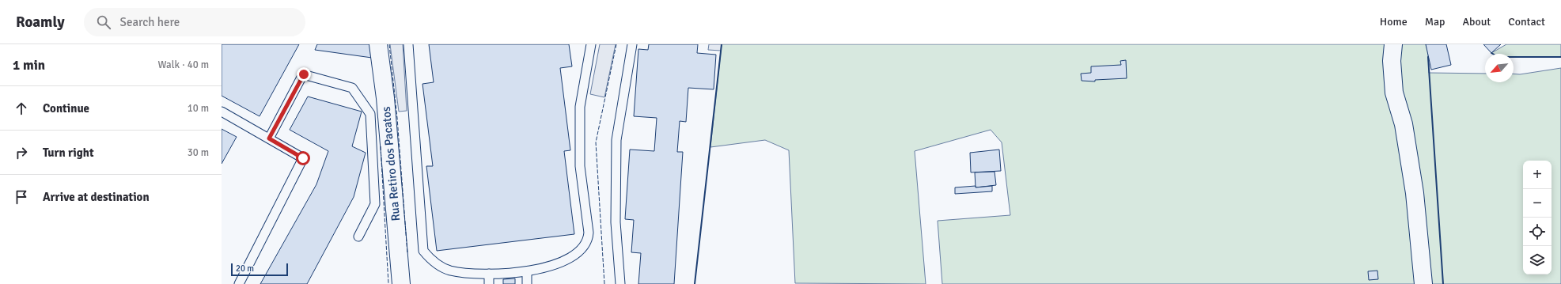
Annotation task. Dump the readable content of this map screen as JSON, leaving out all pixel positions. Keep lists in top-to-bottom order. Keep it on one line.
{"streets":{"street":["Rua Retiro dos Pacatos"]},"scale_bar":"20 m","north":"bottom left","page":{"header":"Roamly","search":"Search here","nav":["Home","Map","About","Contact"],"heading":["1 min","Walk · 40 m"],"list":[["Continue","10 m"],["Turn right","30 m"],"Arrive at destination"],"map_buttons":["+","−"],"scale":"20 m"}}
